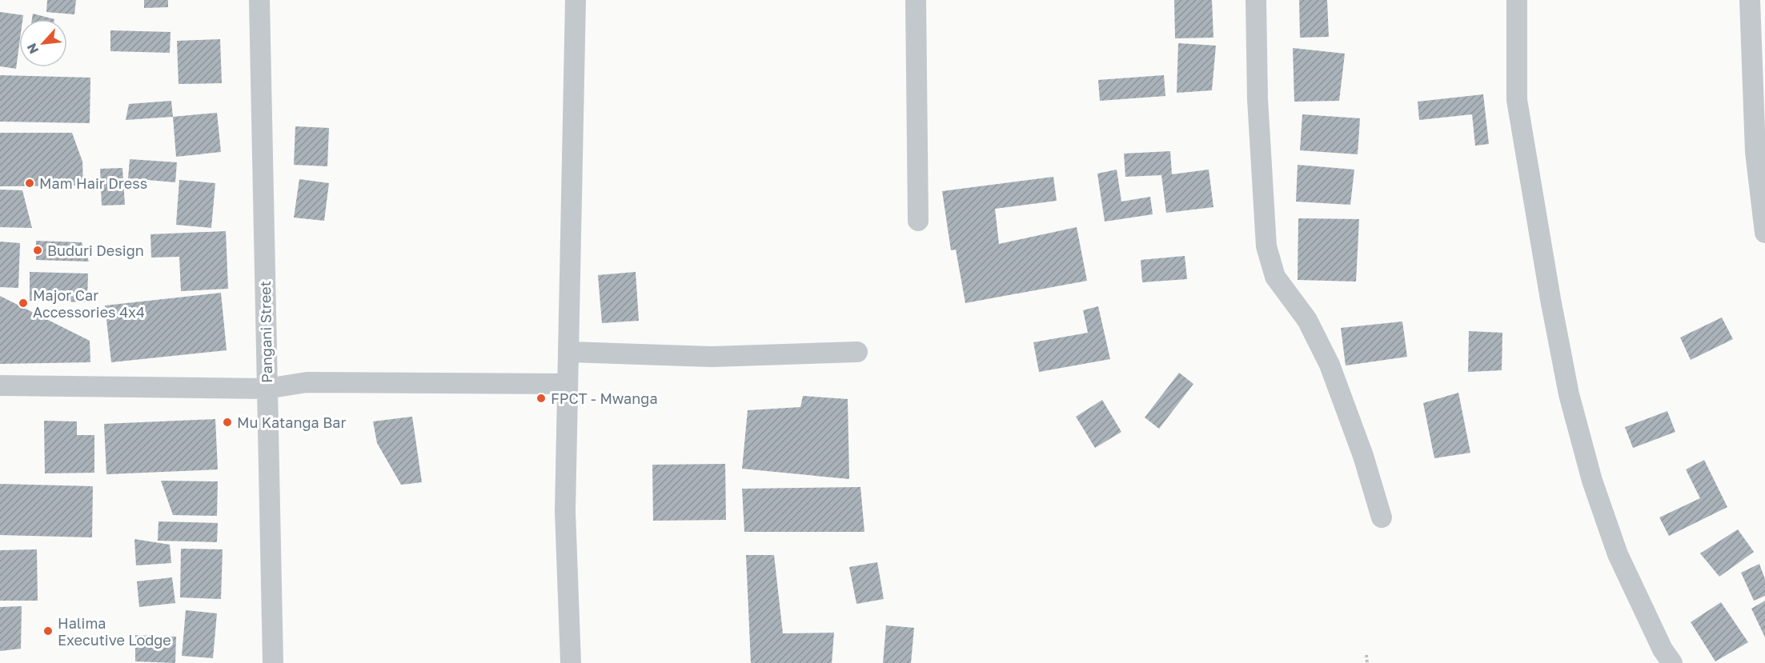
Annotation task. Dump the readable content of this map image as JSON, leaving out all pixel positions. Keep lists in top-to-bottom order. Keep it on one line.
{"streets":{"street":["Pangani Street"]},"places":["Mam Hair Dress","Buduri Design","Major Car Accessories 4x4","FPCT - Mwanga","Mu Katanga Bar","Halima Executive Lodge"],"north":"bottom left"}
